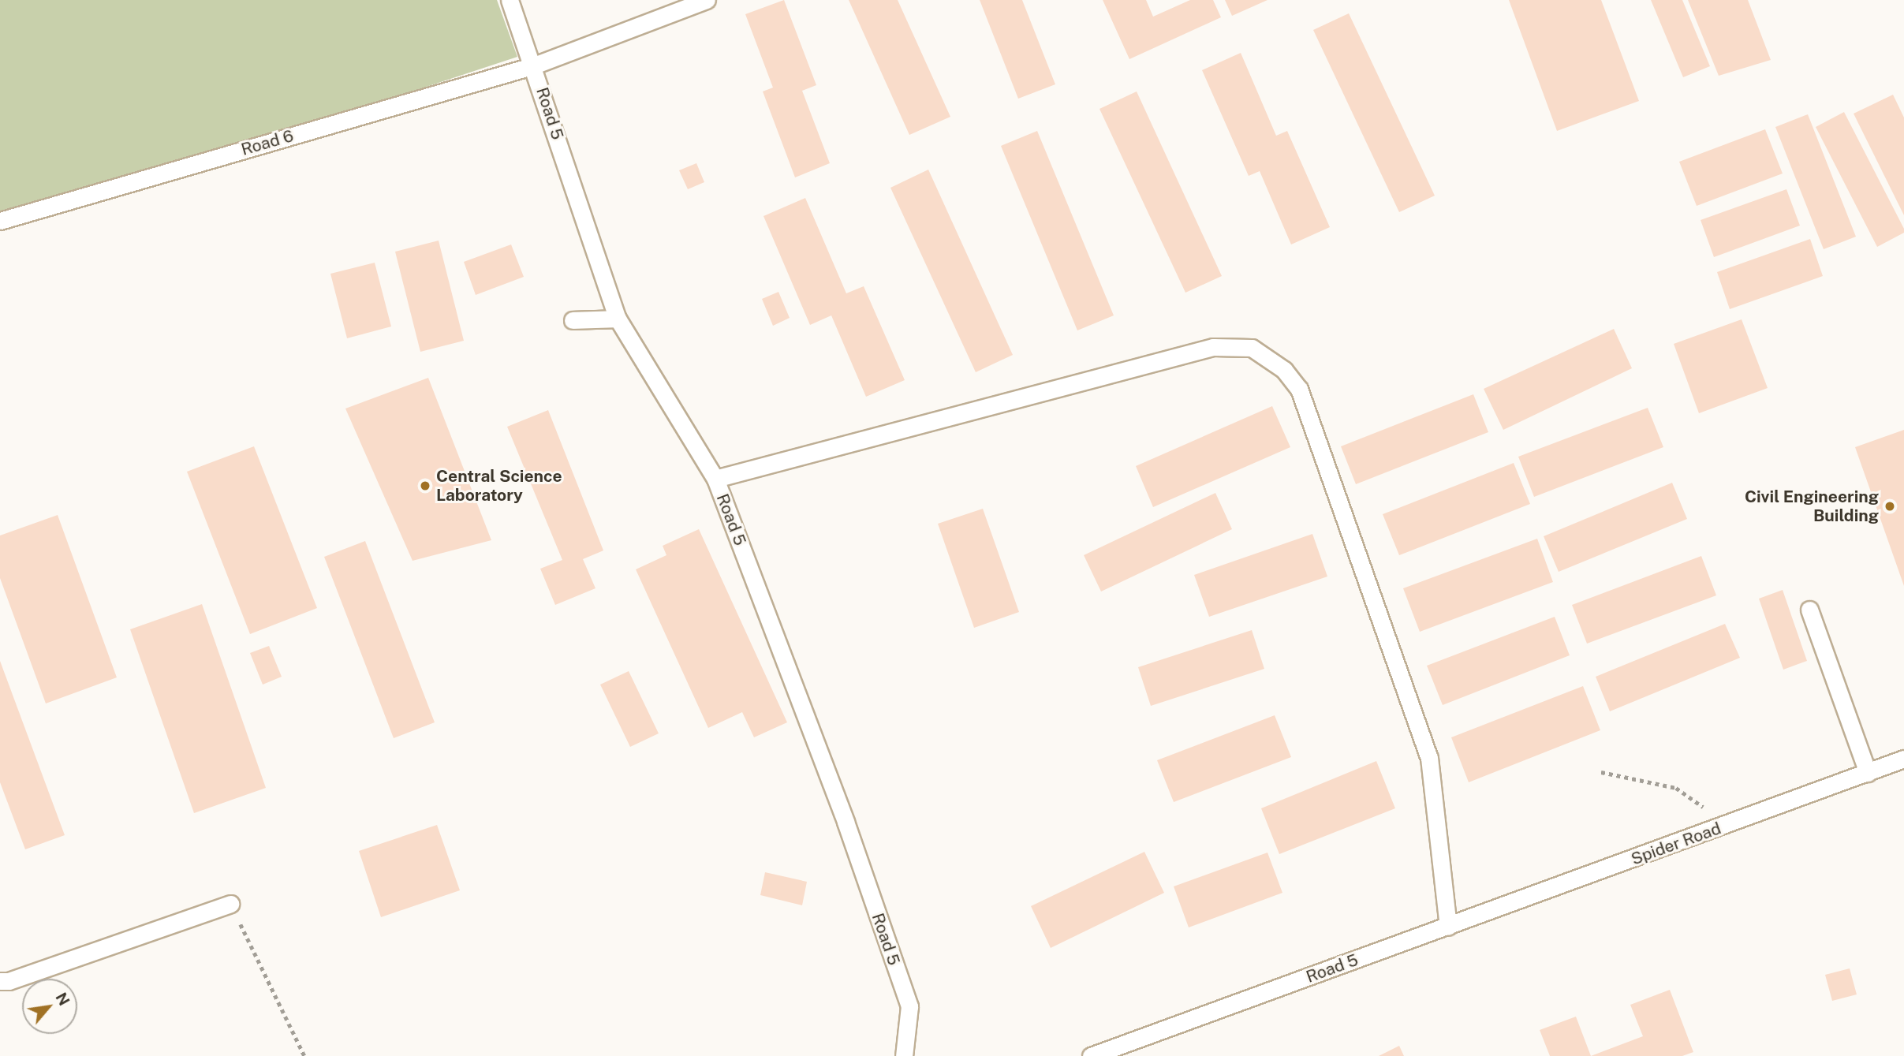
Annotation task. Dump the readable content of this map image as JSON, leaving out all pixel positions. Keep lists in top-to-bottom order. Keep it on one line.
{"streets":{"lane":["Road 5","Road 6","Spider Road"]},"crossings":[["Road 5","Road 6"],["Road 5","Spider Road"]],"places":["Central Science Laboratory","Civil Engineering Building"],"north":"top right"}
